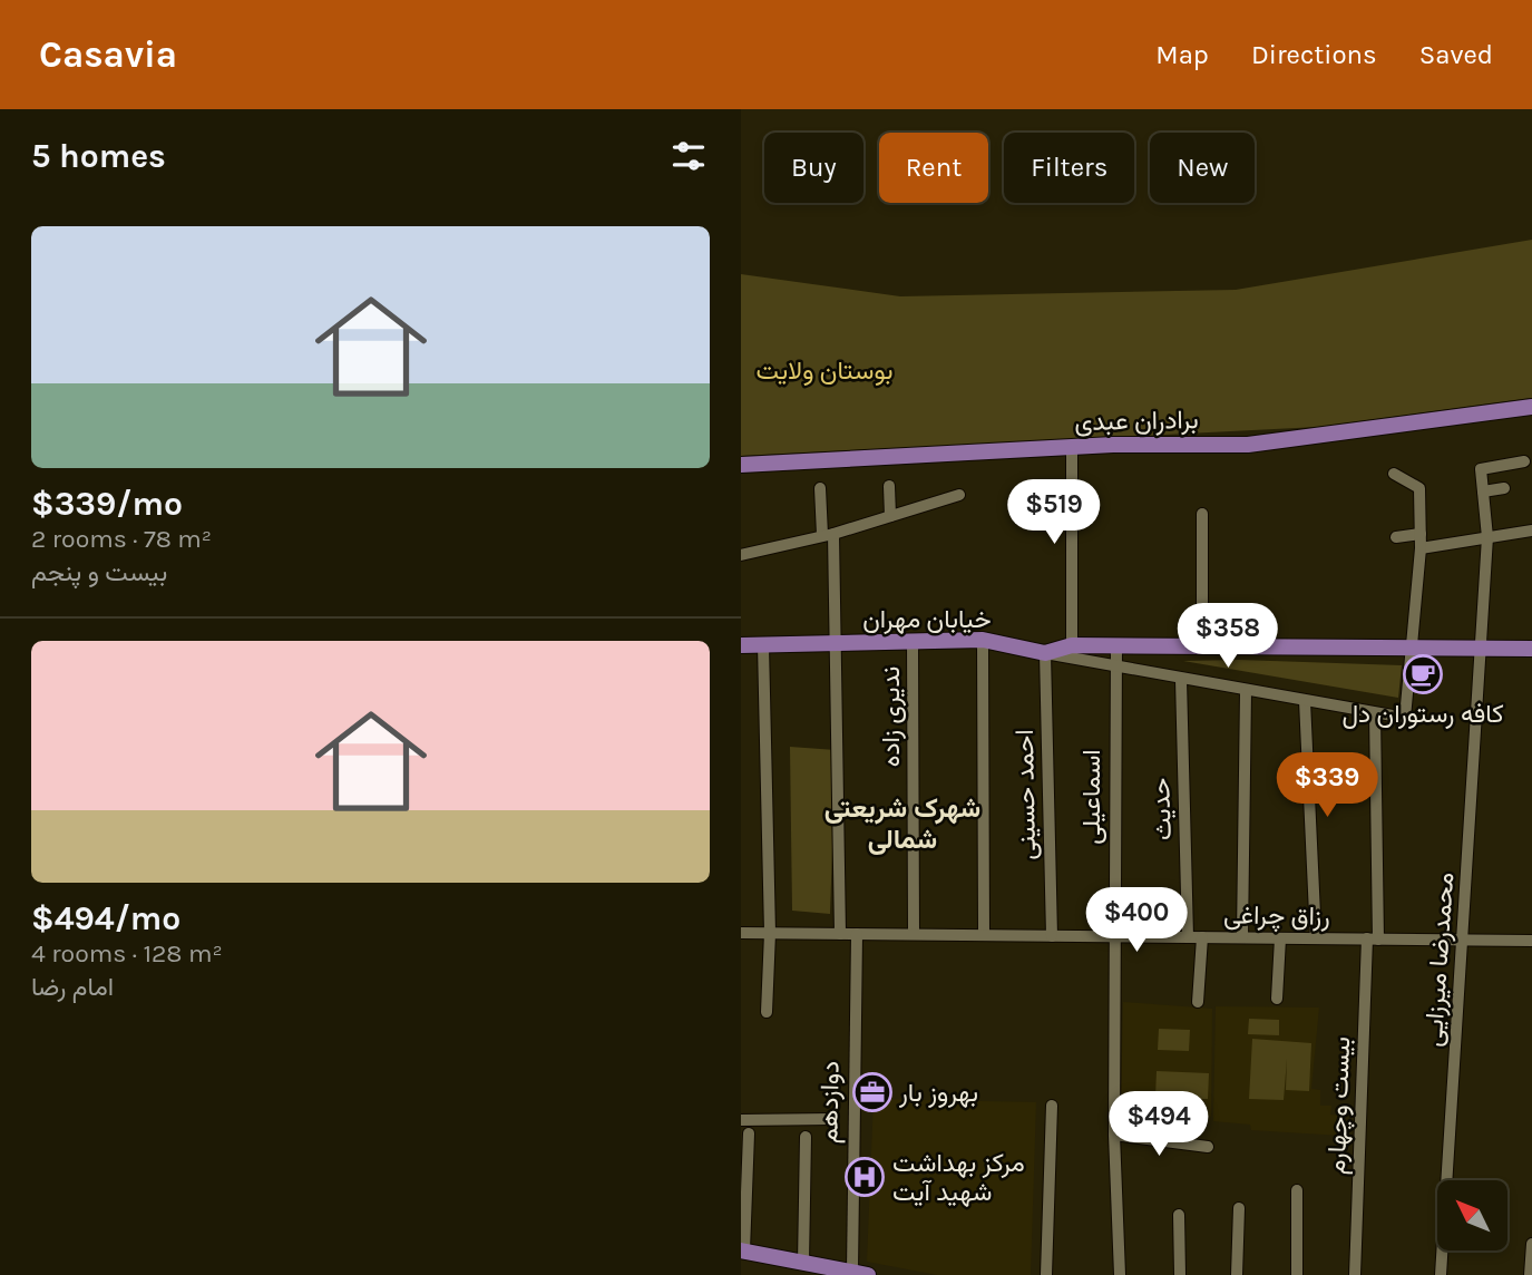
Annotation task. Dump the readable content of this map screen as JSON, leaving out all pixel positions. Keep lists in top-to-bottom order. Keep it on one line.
{"streets":{"main road":["برادران عبدی","خیابان مهران"],"street":["ندیری زاده","احمد حسینی","اسماعیلی","حدیث","رزاق چراغی","محمدرضا میرزایی","دوازدهم","بیست وچهارم"]},"crossings":[["خیابان مهران","ندیری زاده"],["خیابان مهران","احمد حسینی"],["خیابان مهران","اسماعیلی"],["خیابان مهران","محمدرضا میرزایی"],["ندیری زاده","رزاق چراغی"],["احمد حسینی","رزاق چراغی"],["اسماعیلی","رزاق چراغی"],["حدیث","رزاق چراغی"],["رزاق چراغی","محمدرضا میرزایی"],["رزاق چراغی","دوازدهم"],["رزاق چراغی","بیست وچهارم"]],"districts":["شهرک شریعتی شمالی"],"parks":["بوستان ولایت"],"places":{"cafe":["کافه رستوران دل"],"office":["بهروز بار"],"hospital":["مرکز بهداشت شهید آیت"]},"north":"top left","page":{"header":"Casavia","nav":["Map","Directions","Saved"],"heading":"5 homes","chip":["Buy","Rent","Filters","New"],"list":[{"name":"$339/mo","note":"2 rooms · 78 m² · بیست و پنجم"},{"name":"$494/mo","note":"4 rooms · 128 m² · امام رضا"}],"price":["$519","$358","$339","$400","$494"]}}
